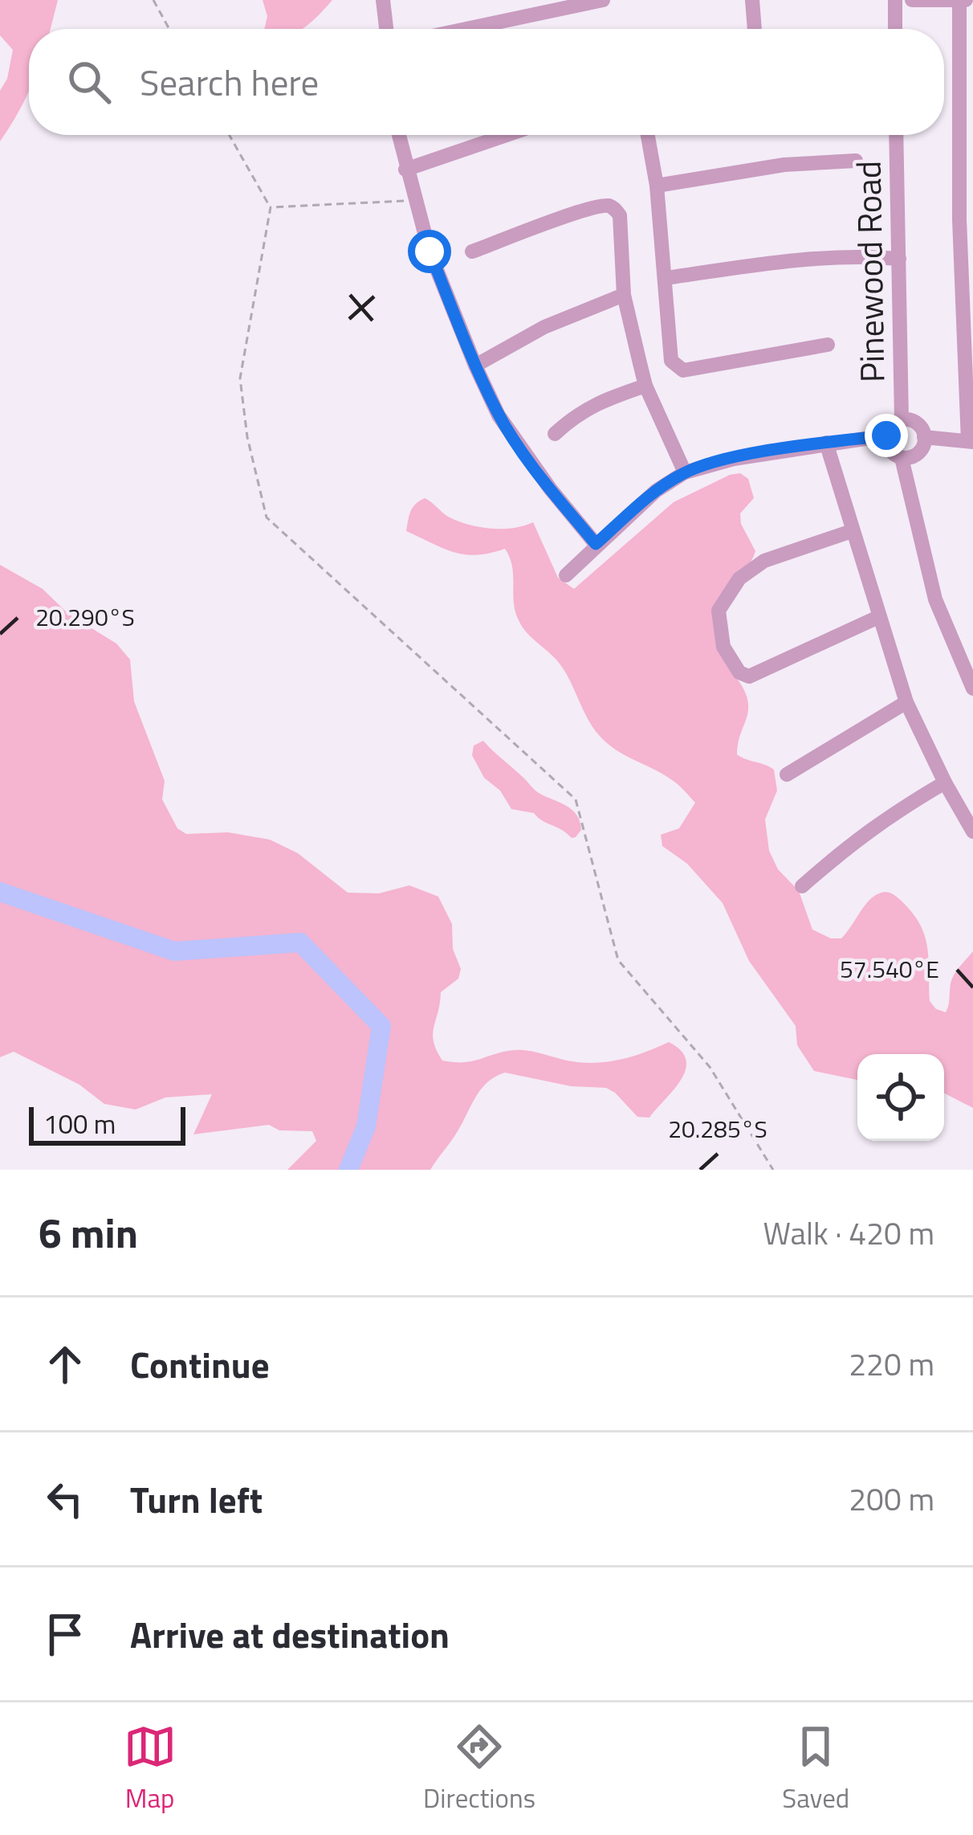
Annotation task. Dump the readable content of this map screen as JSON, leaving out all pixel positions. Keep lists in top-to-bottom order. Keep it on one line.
{"streets":{"street":["Pinewood Road"]},"scale_bar":"100 m","page":{"search":"Search here","scale":"100 m","heading":["6 min","Walk · 420 m"],"list":[["Continue","220 m"],["Turn left","200 m"],"Arrive at destination"],"nav":["Map","Directions","Saved"]},"coordinates":["20.290°S","57.540°E","20.285°S"]}
